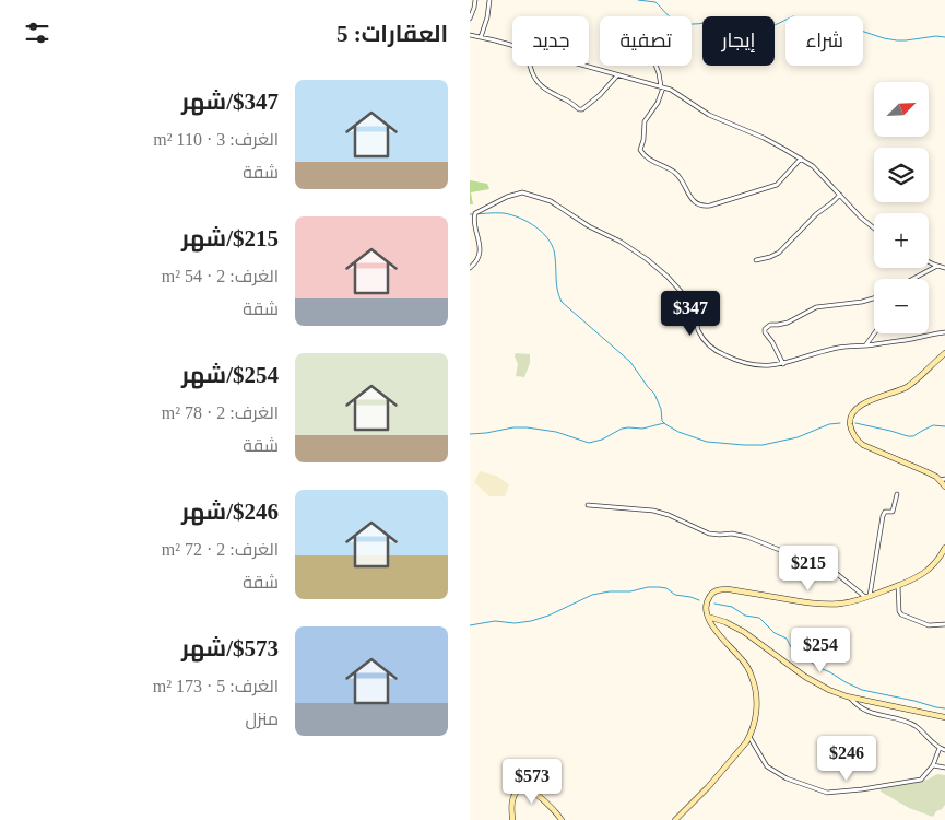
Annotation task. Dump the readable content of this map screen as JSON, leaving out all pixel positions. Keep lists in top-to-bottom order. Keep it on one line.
{"north":"top right","page":{"heading":"العقارات: 5","chip":["شراء","إيجار","تصفية","جديد"],"list":[{"name":"$347/شهر","note":"الغرف: 3 · 110 m² · شقة"},{"name":"$215/شهر","note":"الغرف: 2 · 54 m² · شقة"},{"name":"$254/شهر","note":"الغرف: 2 · 78 m² · شقة"},{"name":"$246/شهر","note":"الغرف: 2 · 72 m² · شقة"},{"name":"$573/شهر","note":"الغرف: 5 · 173 m² · منزل"}],"map_buttons":["+","−"],"price":["$347","$215","$254","$246","$573"]}}
